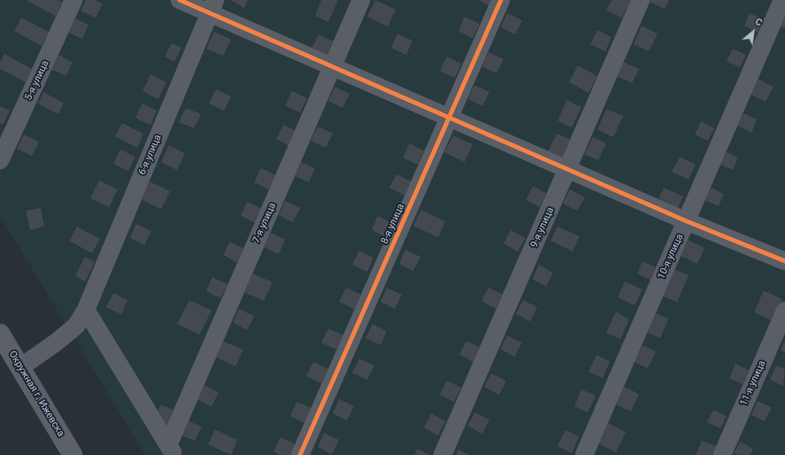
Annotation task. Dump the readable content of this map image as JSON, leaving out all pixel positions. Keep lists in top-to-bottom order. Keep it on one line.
{"streets":{"main road":["Окружная г. Ижевска"],"street":["5-я улица","6-я улица","7-я улица","8-я улица","9-я улица","10-я улица","11-я улица"]},"crossings":[["6-я улица","Окружная г. Ижевска"]],"north":"top right"}
